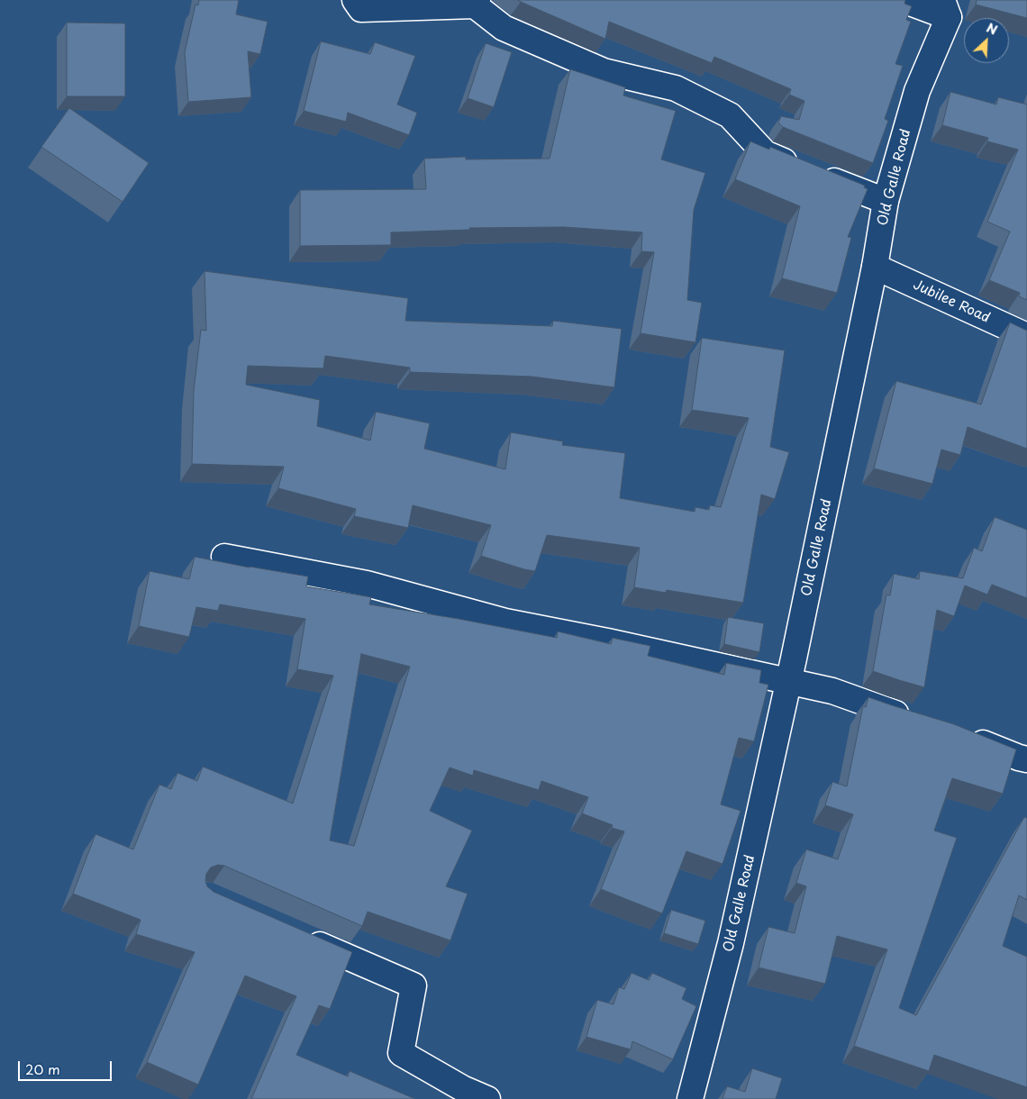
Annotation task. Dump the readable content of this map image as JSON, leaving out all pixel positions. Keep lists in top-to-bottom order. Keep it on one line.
{"streets":{"main road":["Old Galle Road","Jubilee Road"]},"crossings":[["Old Galle Road","Jubilee Road"]],"scale_bar":"20 m","north":"top right"}
